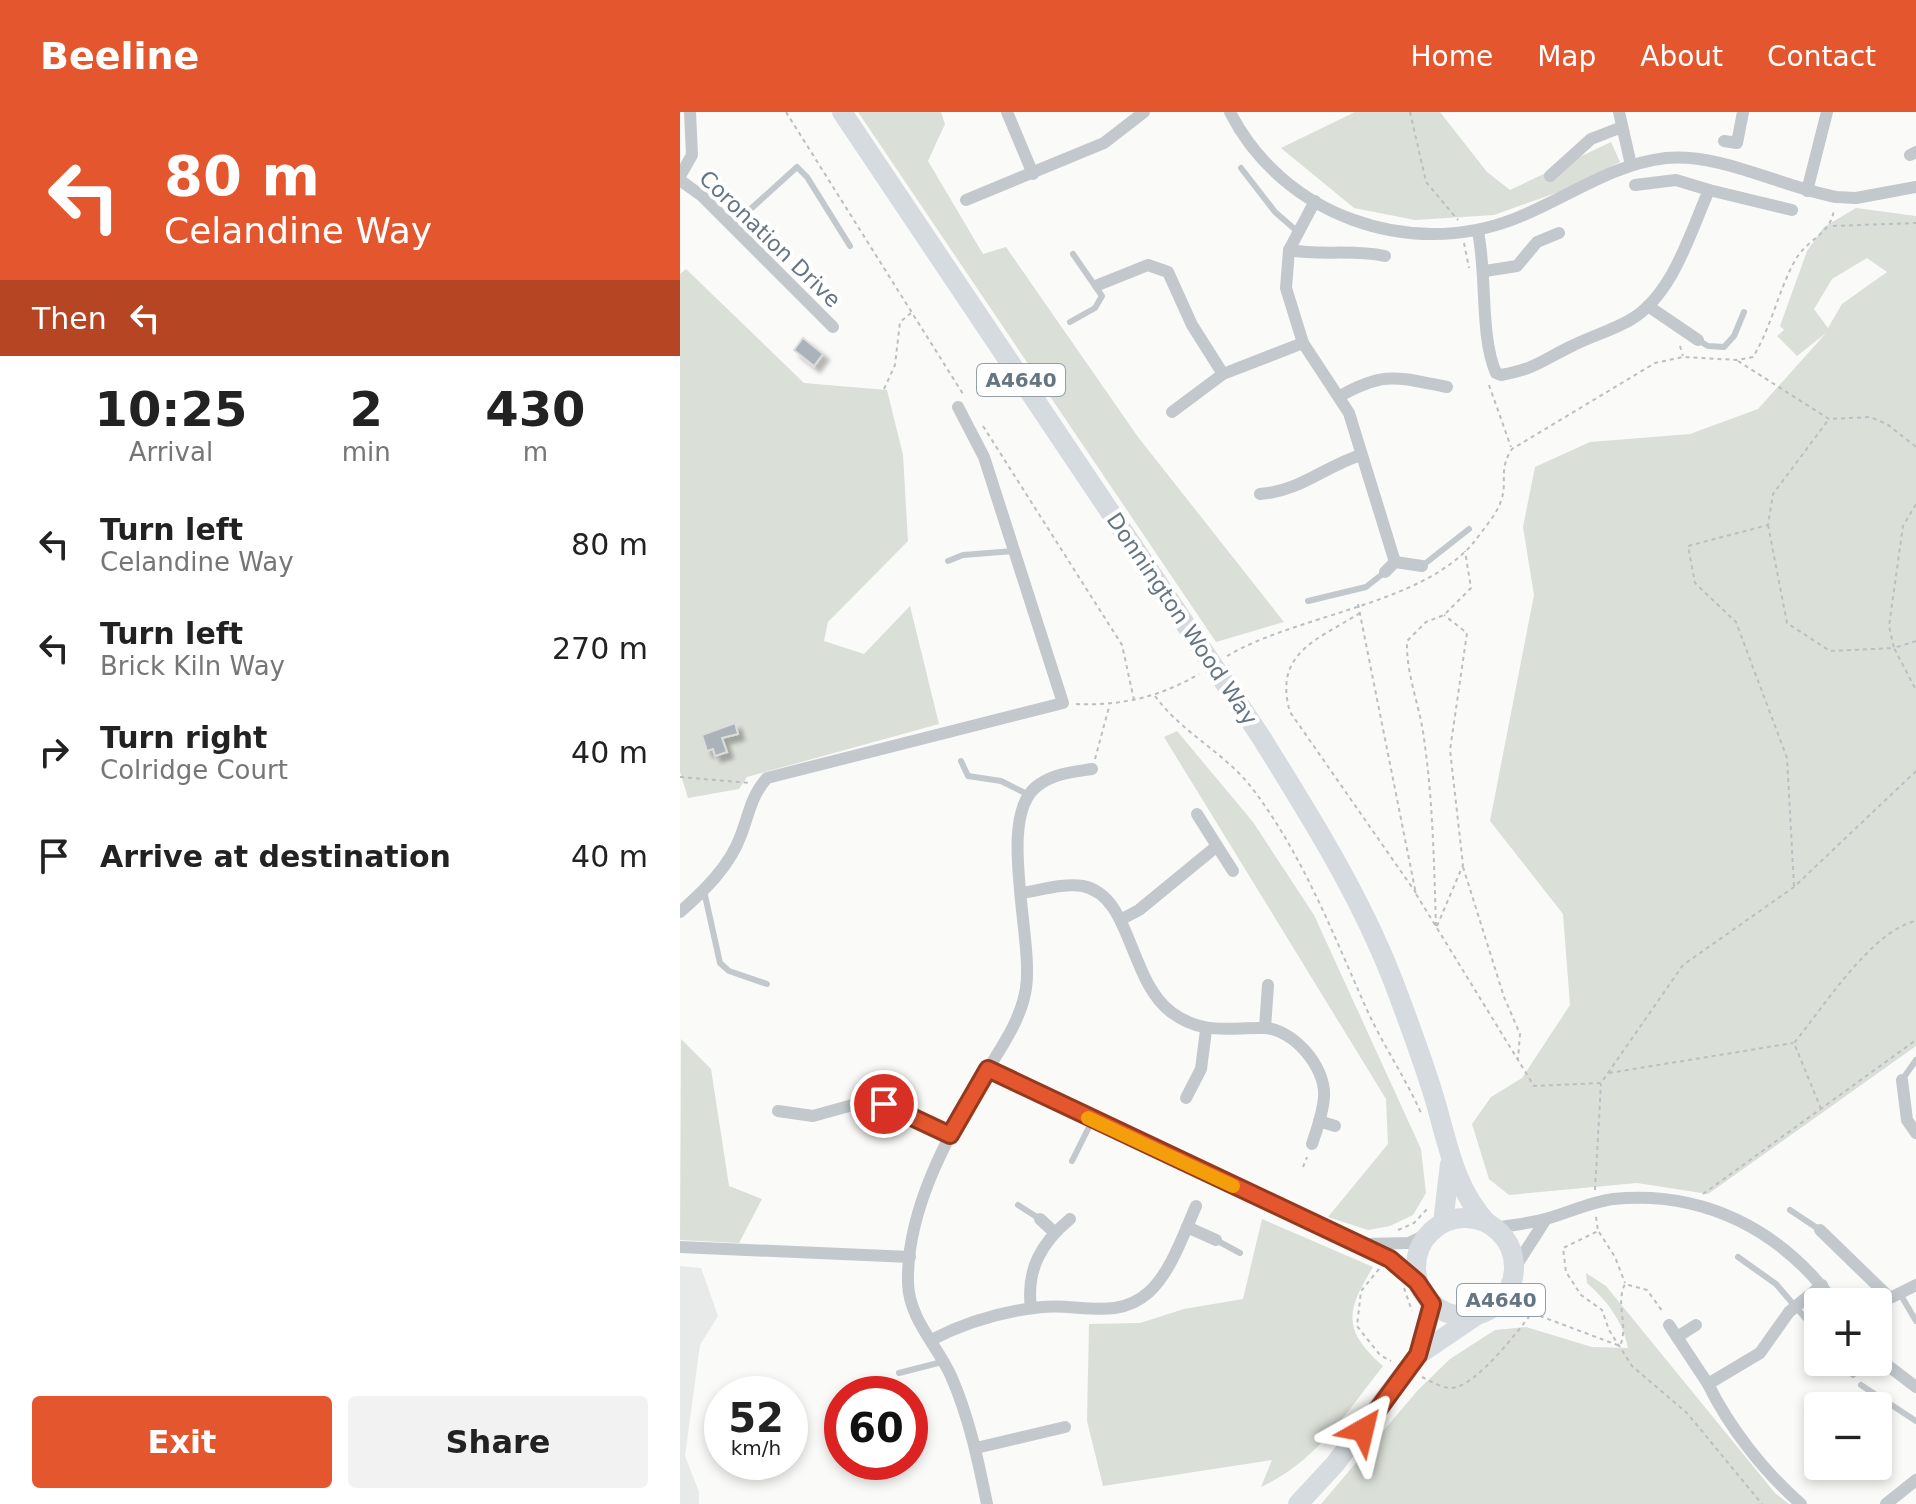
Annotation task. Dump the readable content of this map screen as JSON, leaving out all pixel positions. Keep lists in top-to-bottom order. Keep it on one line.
{"streets":{"main road":["A4640","Donnington Wood Way"],"street":["Coronation Drive"]},"crossings":[["A4640","Donnington Wood Way"]],"page":{"header":"Beeline","nav":["Home","Map","About","Contact"],"turn":["80 m","Celandine Way"],"then":"Then","eta":["10:25","Arrival","2","min","430","m"],"list":[{"name":"Turn left","note":"Celandine Way","value":"80 m"},{"name":"Turn left","note":"Brick Kiln Way","value":"270 m"},{"name":"Turn right","note":"Colridge Court","value":"40 m"},{"name":"Arrive at destination","value":"40 m"}],"map_buttons":["+","−"],"speed":"52 km/h","limit":"60","buttons":["Exit","Share"]}}
